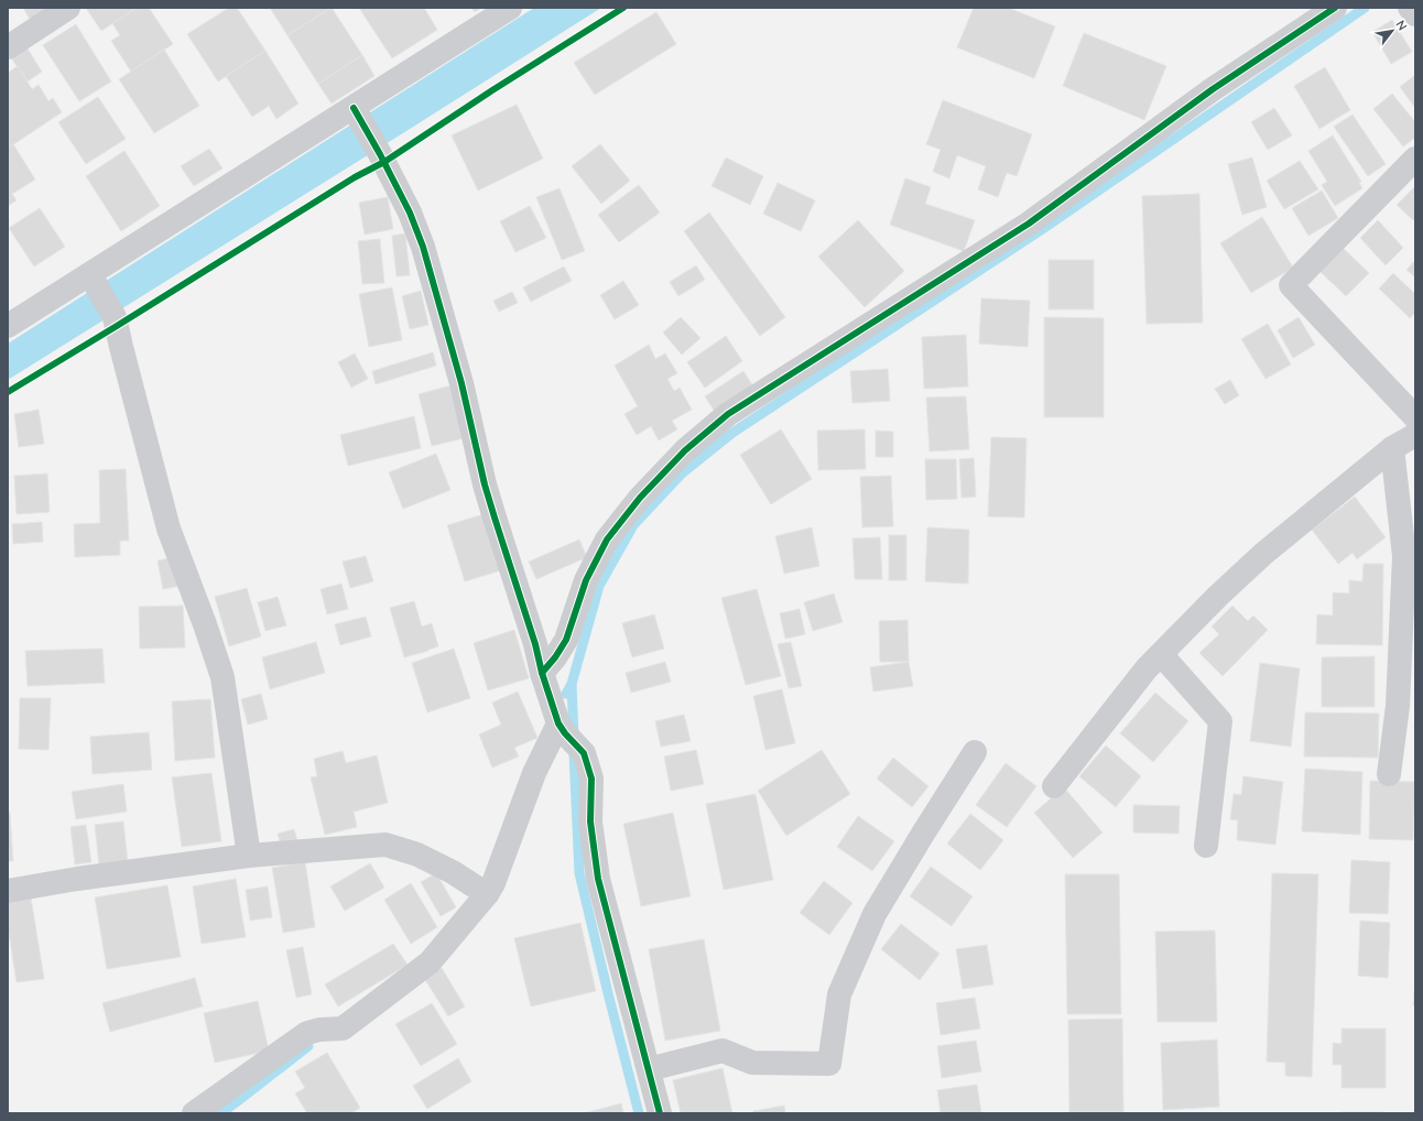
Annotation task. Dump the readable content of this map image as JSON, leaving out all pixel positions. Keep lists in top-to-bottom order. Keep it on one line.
{"north":"top right"}
